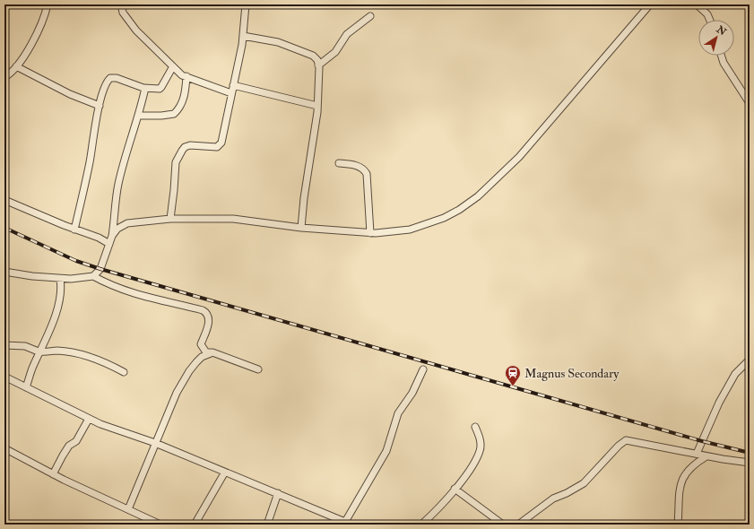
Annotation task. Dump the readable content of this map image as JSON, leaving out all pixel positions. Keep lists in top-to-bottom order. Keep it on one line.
{"places":{"station":["Magnus Secondary"]},"north":"top right"}
